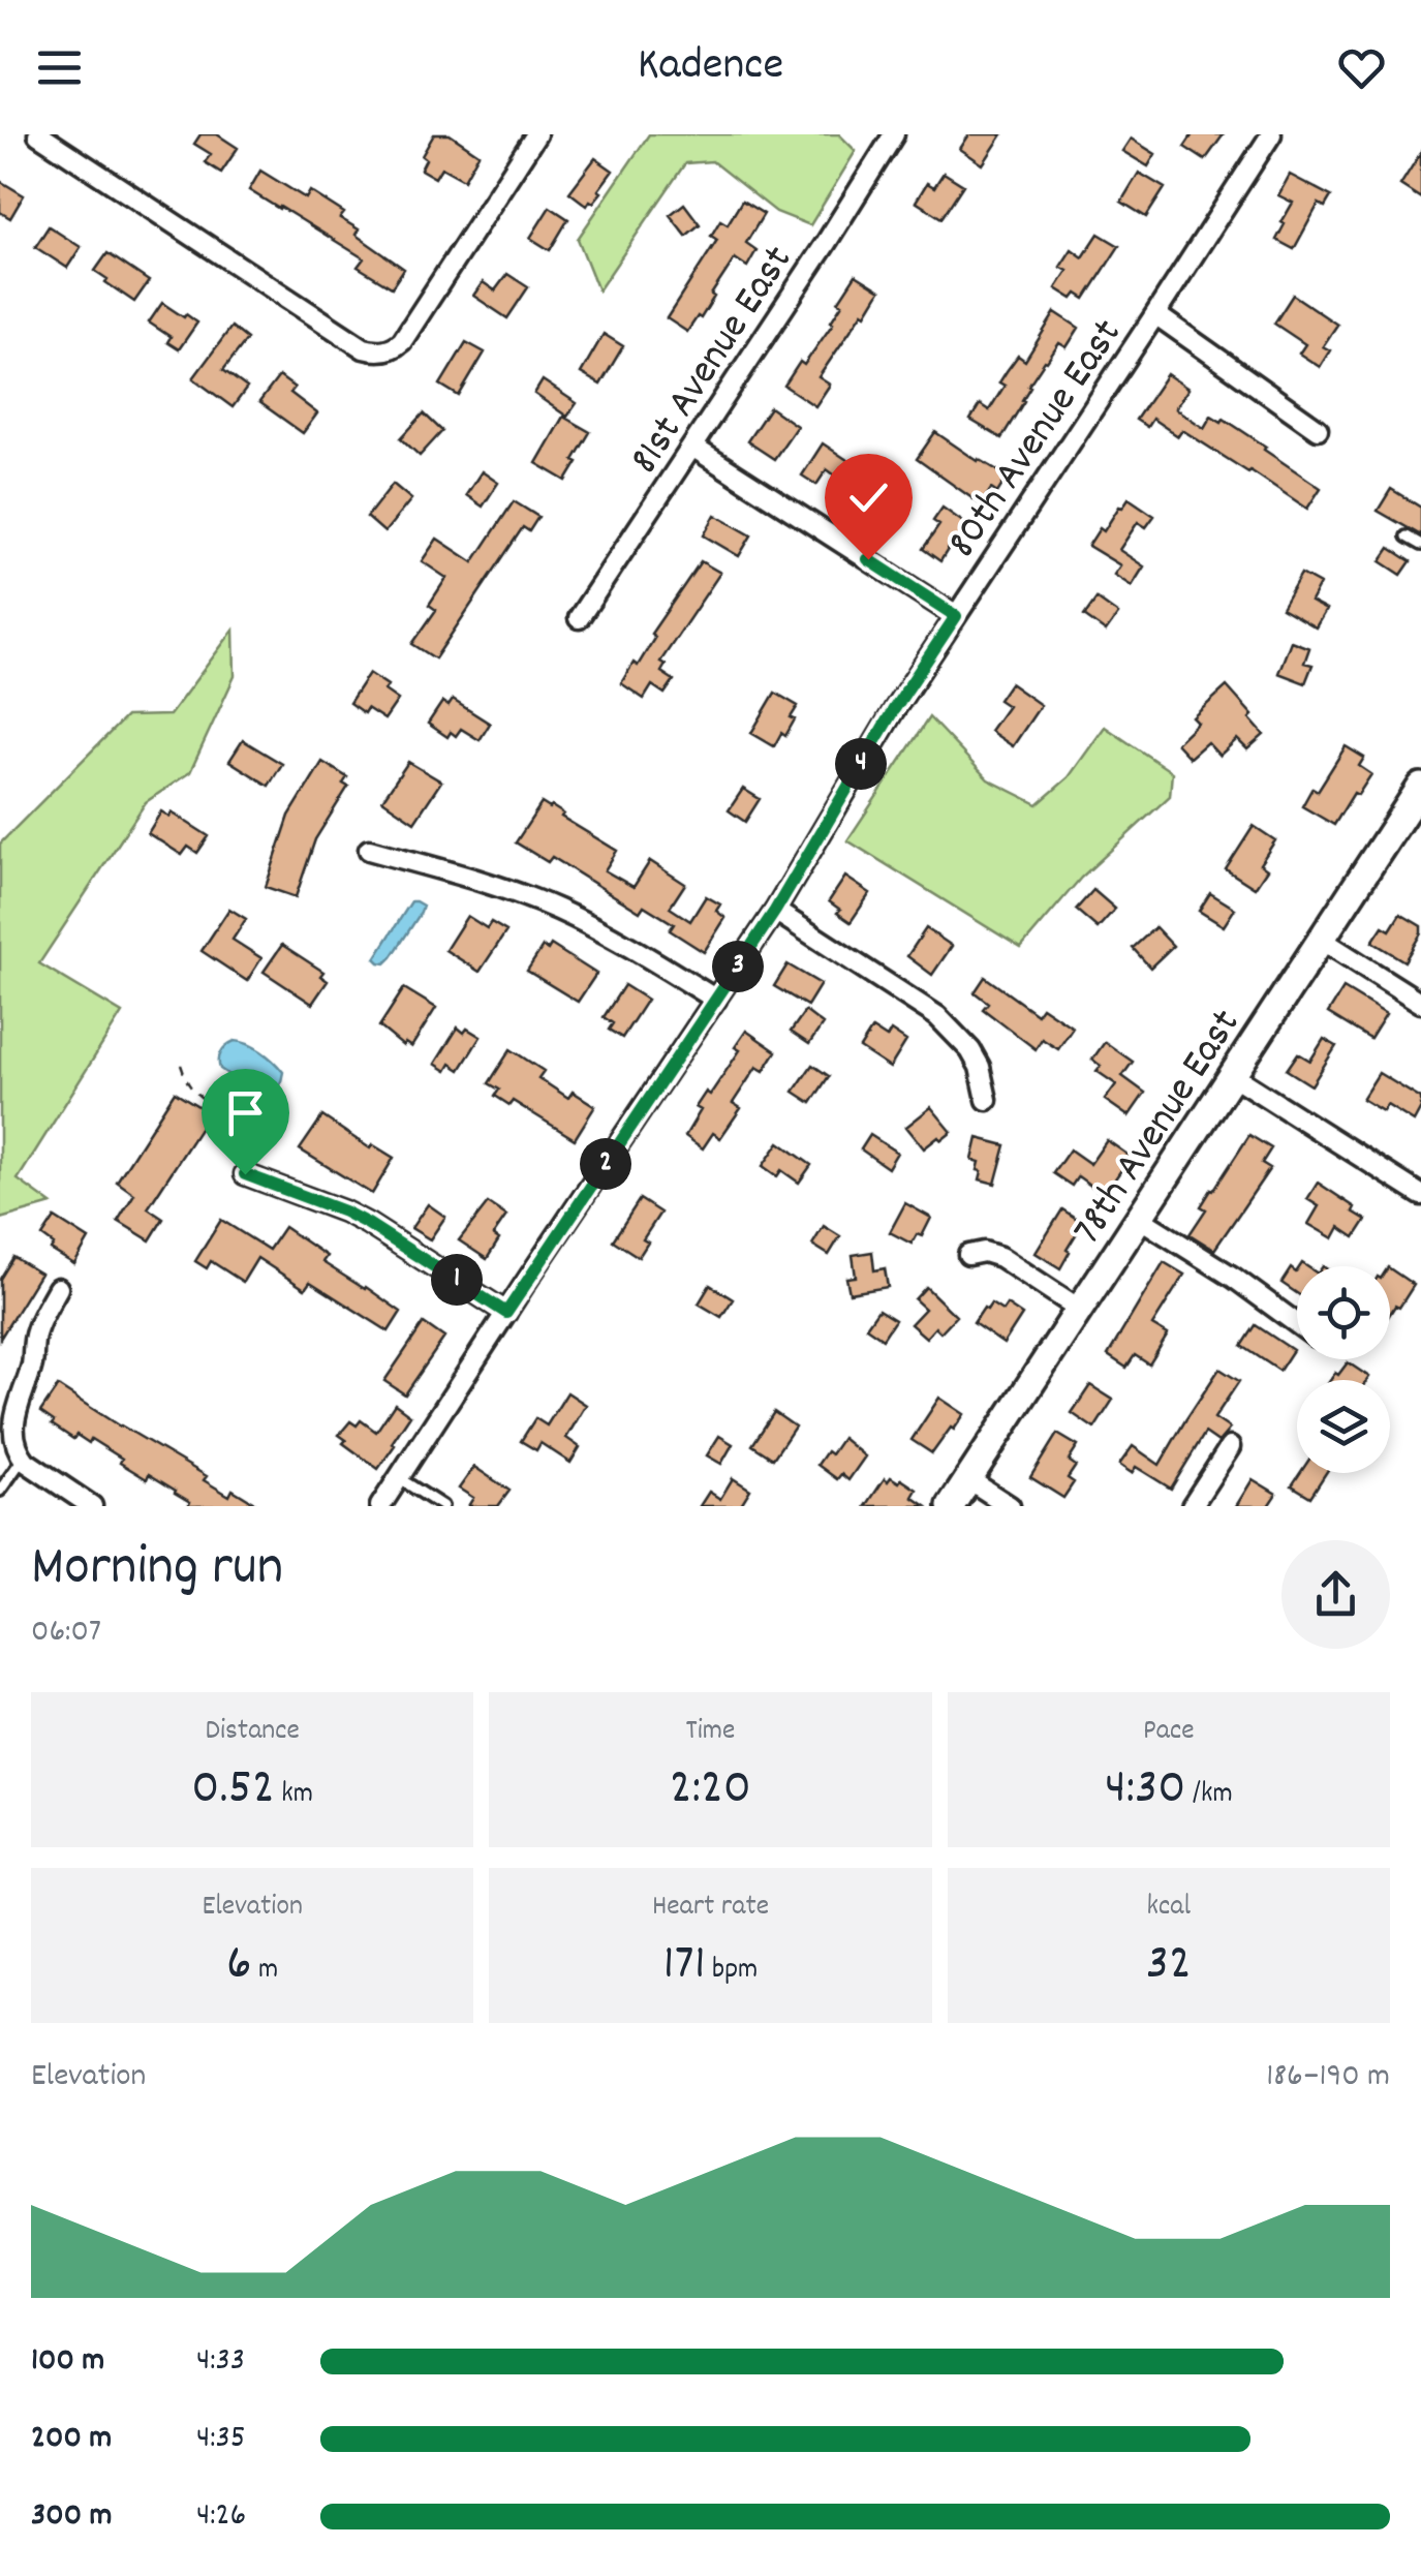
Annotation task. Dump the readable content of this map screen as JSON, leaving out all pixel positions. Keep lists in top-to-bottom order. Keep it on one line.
{"streets":{"street":["81st Avenue East","80th Avenue East","78th Avenue East"]},"page":{"header":"Kadence","pins":["4","3","2","1"],"heading":["Morning run","06:07"],"stats":[["Distance","0.52 km"],["Time","2:20"],["Pace","4:30 /km"],["Elevation","6 m"],["Heart rate","171 bpm"],["kcal","32"]],"chart":["Elevation","186–190 m"],"list":[{"name":"100 m","note":"4:33"},{"name":"200 m","note":"4:35"},{"name":"300 m","note":"4:26"}]}}
